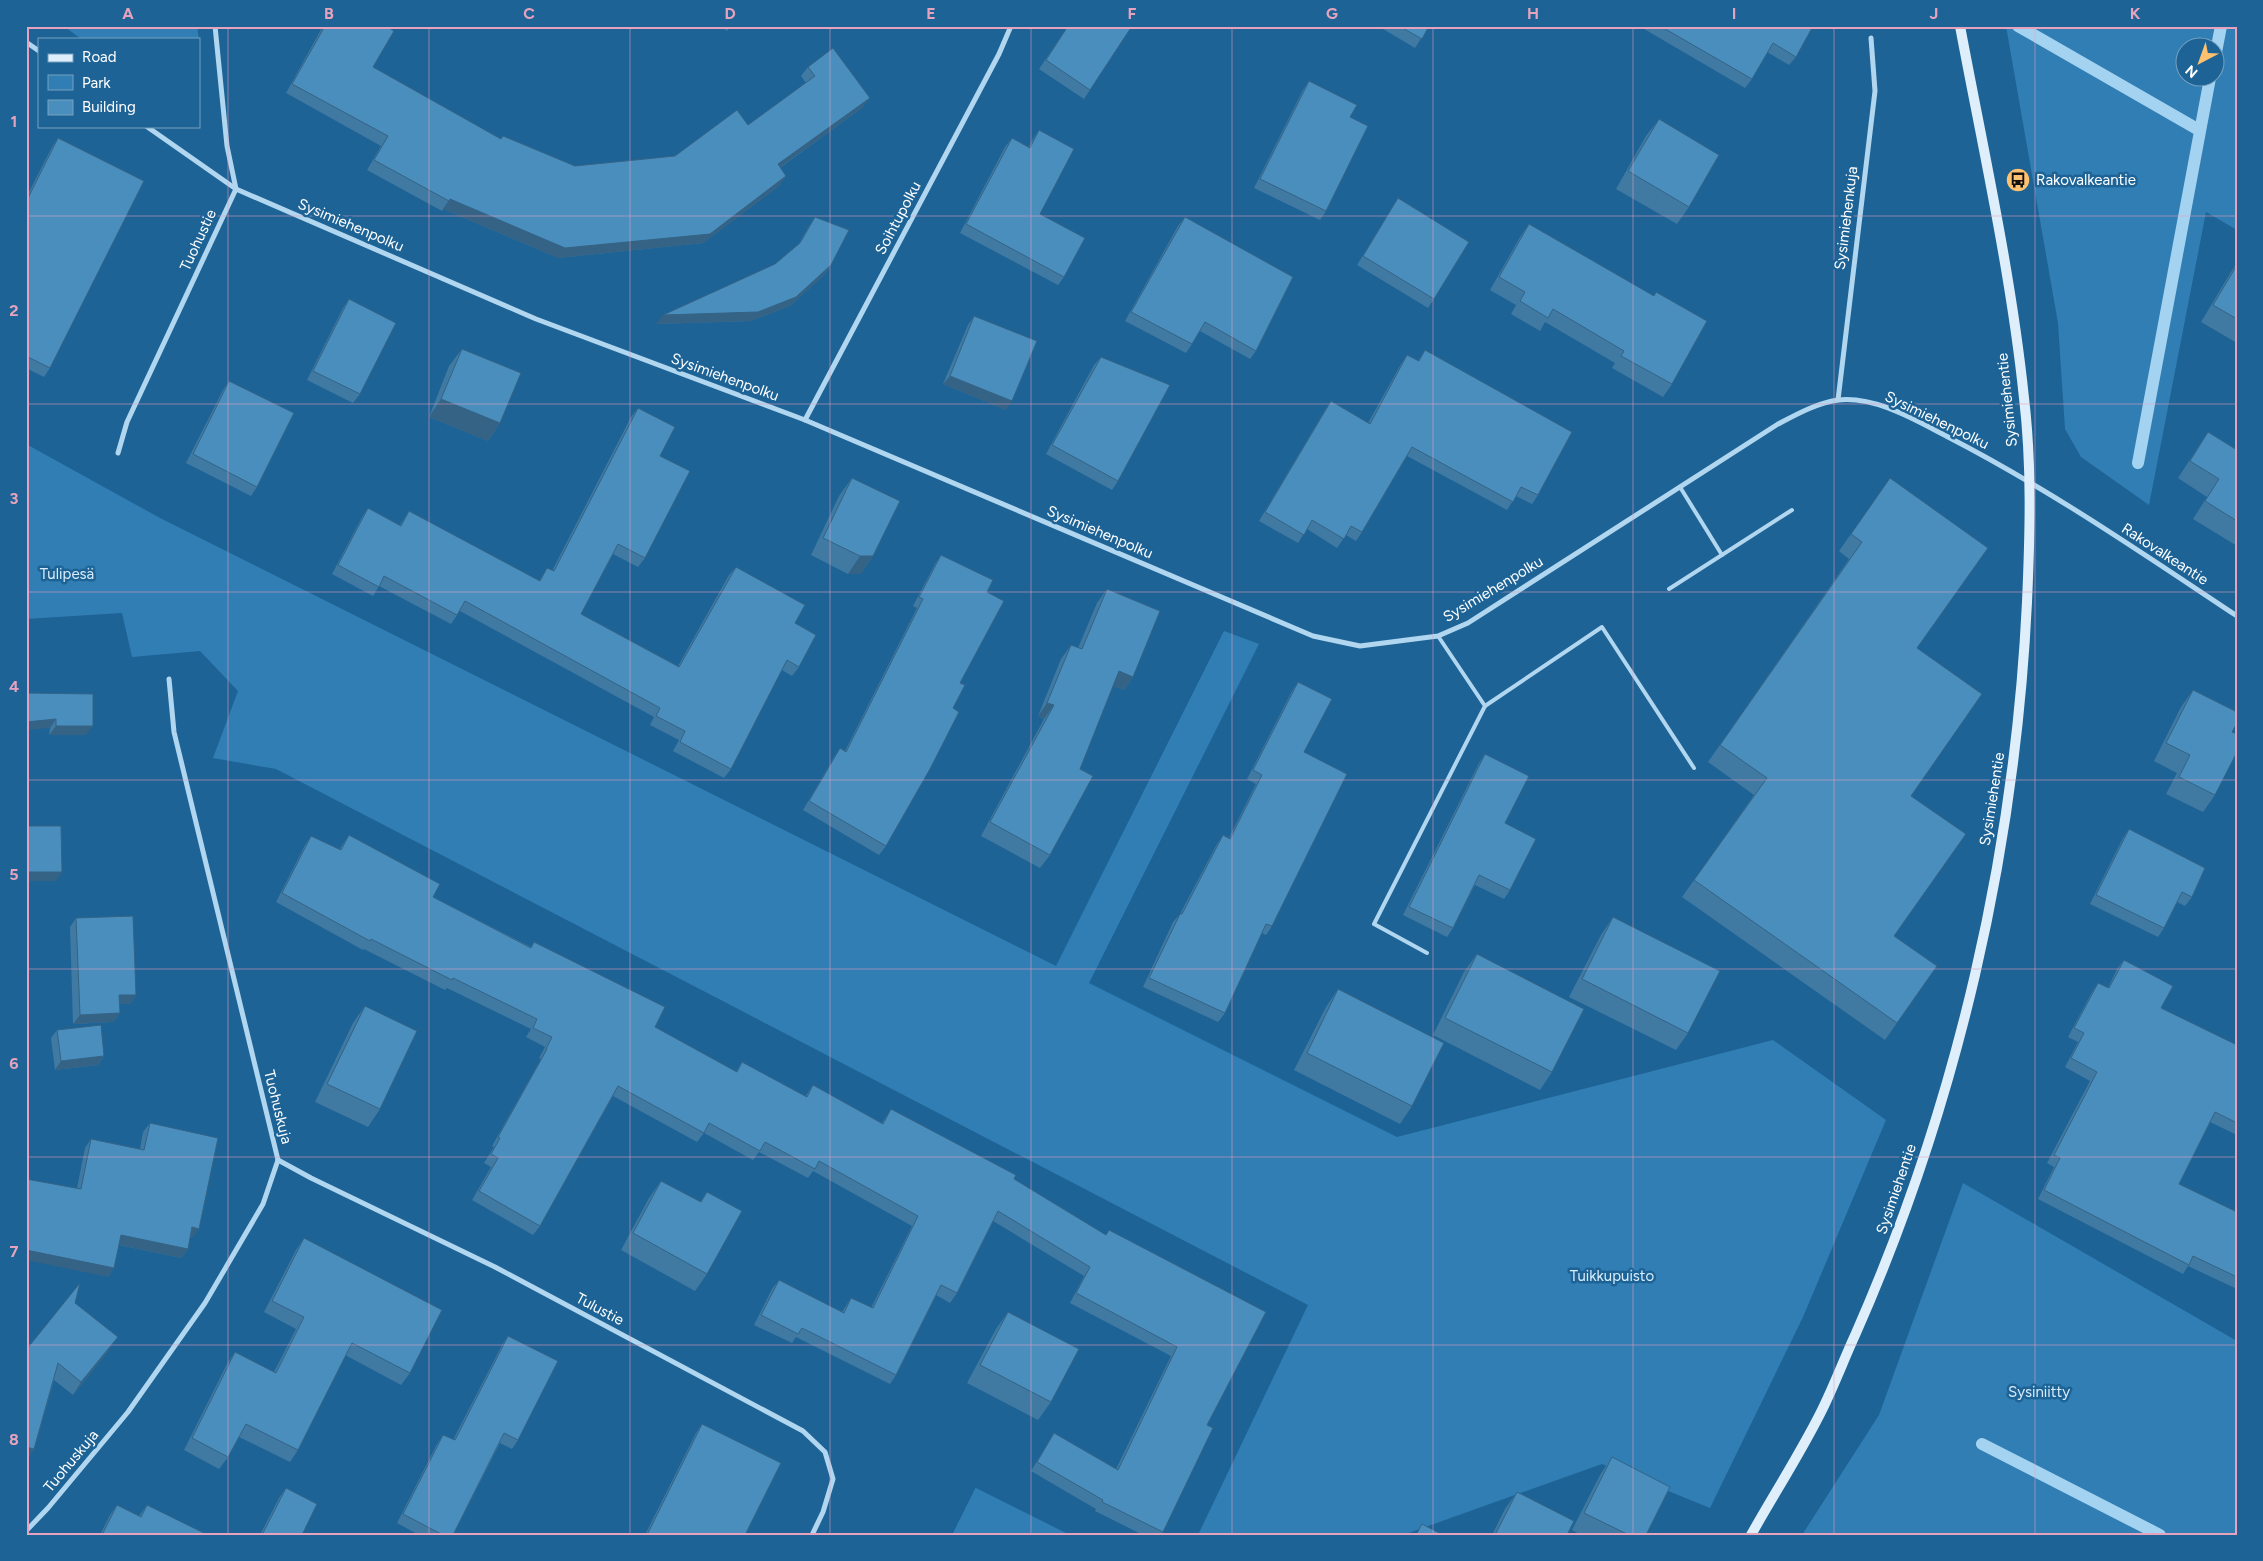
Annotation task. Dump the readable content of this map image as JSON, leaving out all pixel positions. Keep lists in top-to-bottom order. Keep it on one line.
{"streets":{"street":["Soihtupolku","Sysimiehenkuja","Sysimiehenpolku","Tuohustie","Sysimiehentie","Rakovalkeantie","Tuohuskuja","Tulustie"]},"crossings":[["Soihtupolku","Sysimiehenpolku"],["Sysimiehenkuja","Sysimiehenpolku"],["Sysimiehenpolku","Tuohustie"],["Sysimiehenpolku","Sysimiehentie"],["Sysimiehenpolku","Rakovalkeantie"],["Sysimiehentie","Rakovalkeantie"],["Tuohuskuja","Tulustie"]],"parks":["Tulipesä","Tuikkupuisto","Sysiniitty"],"places":{"bus stop":["Rakovalkeantie"]},"legend":["Road","Park","Building"],"north":"bottom left","grid":{"columns":["A","B","C","D","E","F","G","H","I","J","K"],"rows":["1","2","3","4","5","6","7","8"]}}
